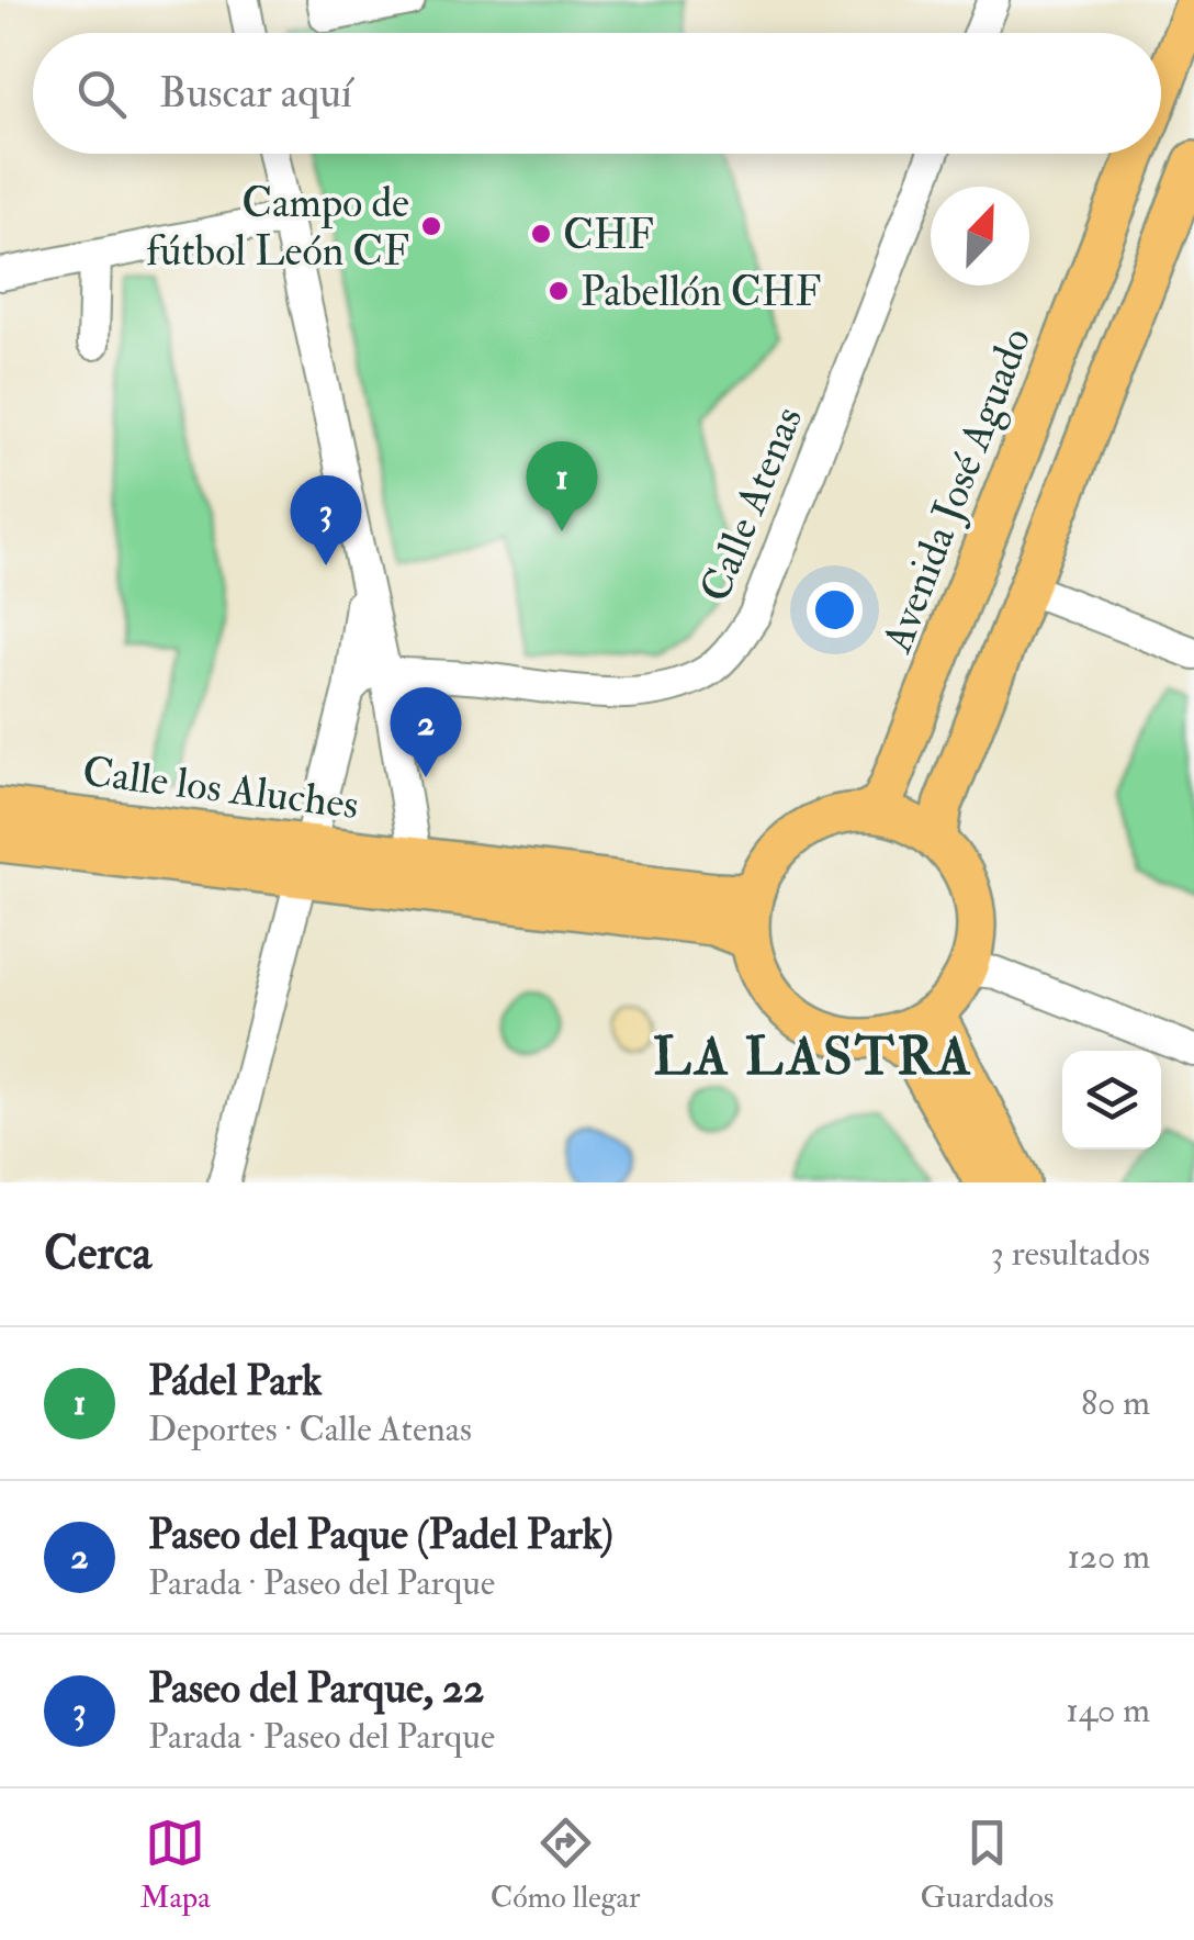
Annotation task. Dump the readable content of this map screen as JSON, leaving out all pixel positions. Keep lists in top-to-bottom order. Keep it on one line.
{"streets":{"main road":["Avenida José Aguado","Calle los Aluches"],"street":["Calle Atenas"]},"crossings":[["Avenida José Aguado","Calle los Aluches"]],"districts":["LA LASTRA"],"places":["Campo de fútbol León CF","CHF","Pabellón CHF"],"north":"top right","page":{"search":"Buscar aquí","pins":["1","3","2"],"heading":["Cerca","3 resultados"],"list":[{"mark":"1","name":"Pádel Park","note":"Deportes · Calle Atenas","value":"80 m"},{"mark":"2","name":"Paseo del Paque (Padel Park)","note":"Parada · Paseo del Parque","value":"120 m"},{"mark":"3","name":"Paseo del Parque, 22","note":"Parada · Paseo del Parque","value":"140 m"}],"nav":["Mapa","Cómo llegar","Guardados"]}}
